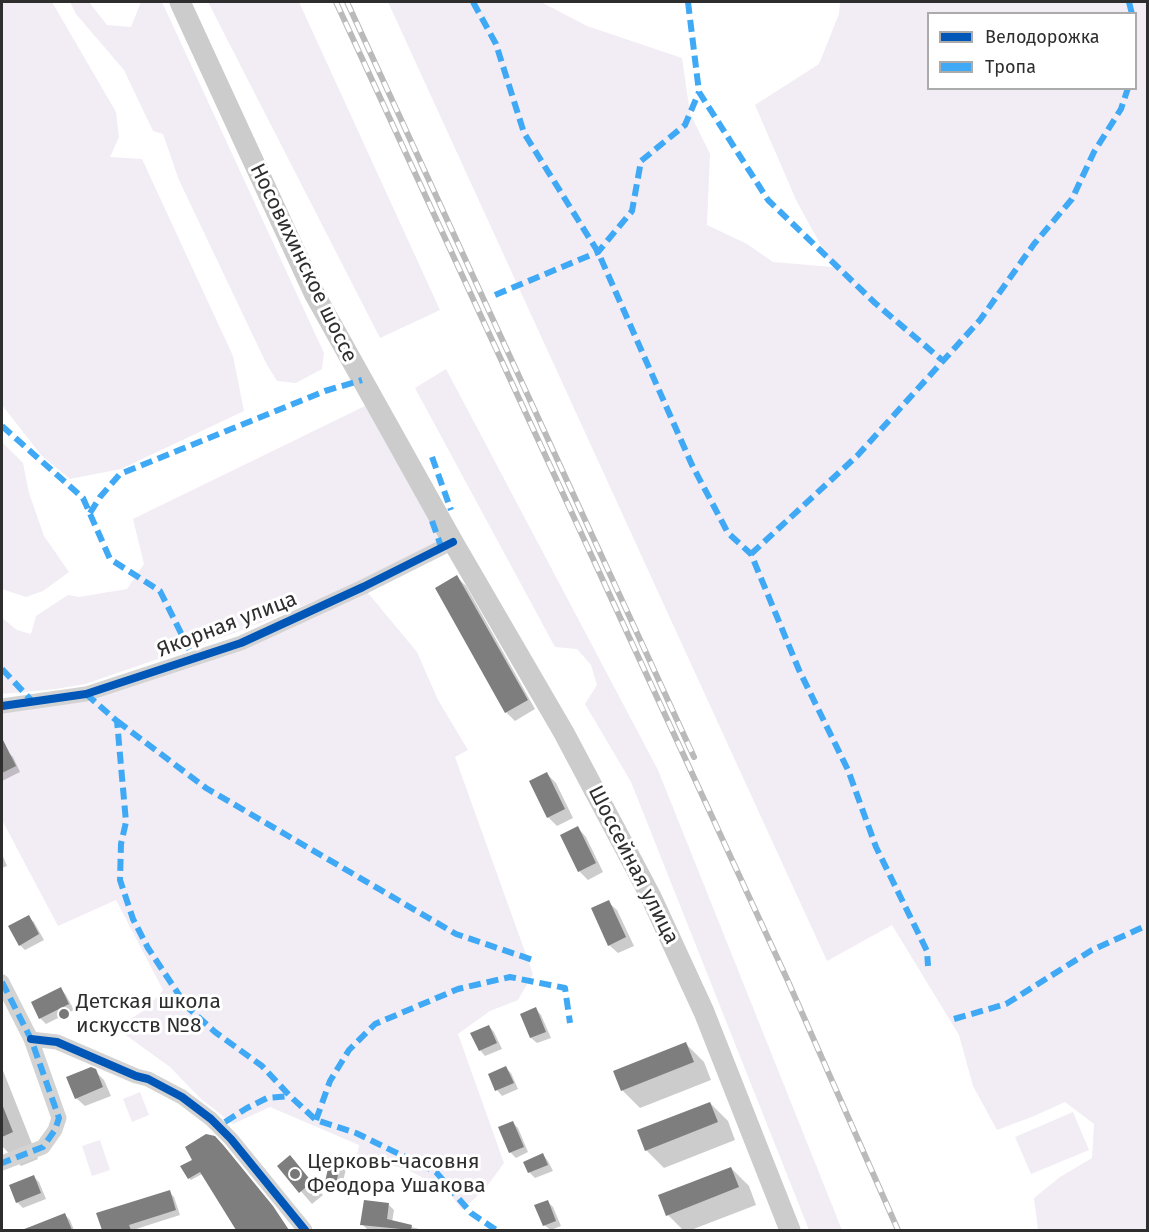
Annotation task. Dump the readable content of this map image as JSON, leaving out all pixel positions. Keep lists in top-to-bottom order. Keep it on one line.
{"streets":{"main road":["Носовихинское шоссе","Шоссейная улица"],"street":["Якорная улица"]},"crossings":[["Носовихинское шоссе","Шоссейная улица"],["Якорная улица","Шоссейная улица"]],"places":["Детская школа искусств №8","Церковь-часовня Феодора Ушакова"],"legend":["Велодорожка","Тропа"]}
